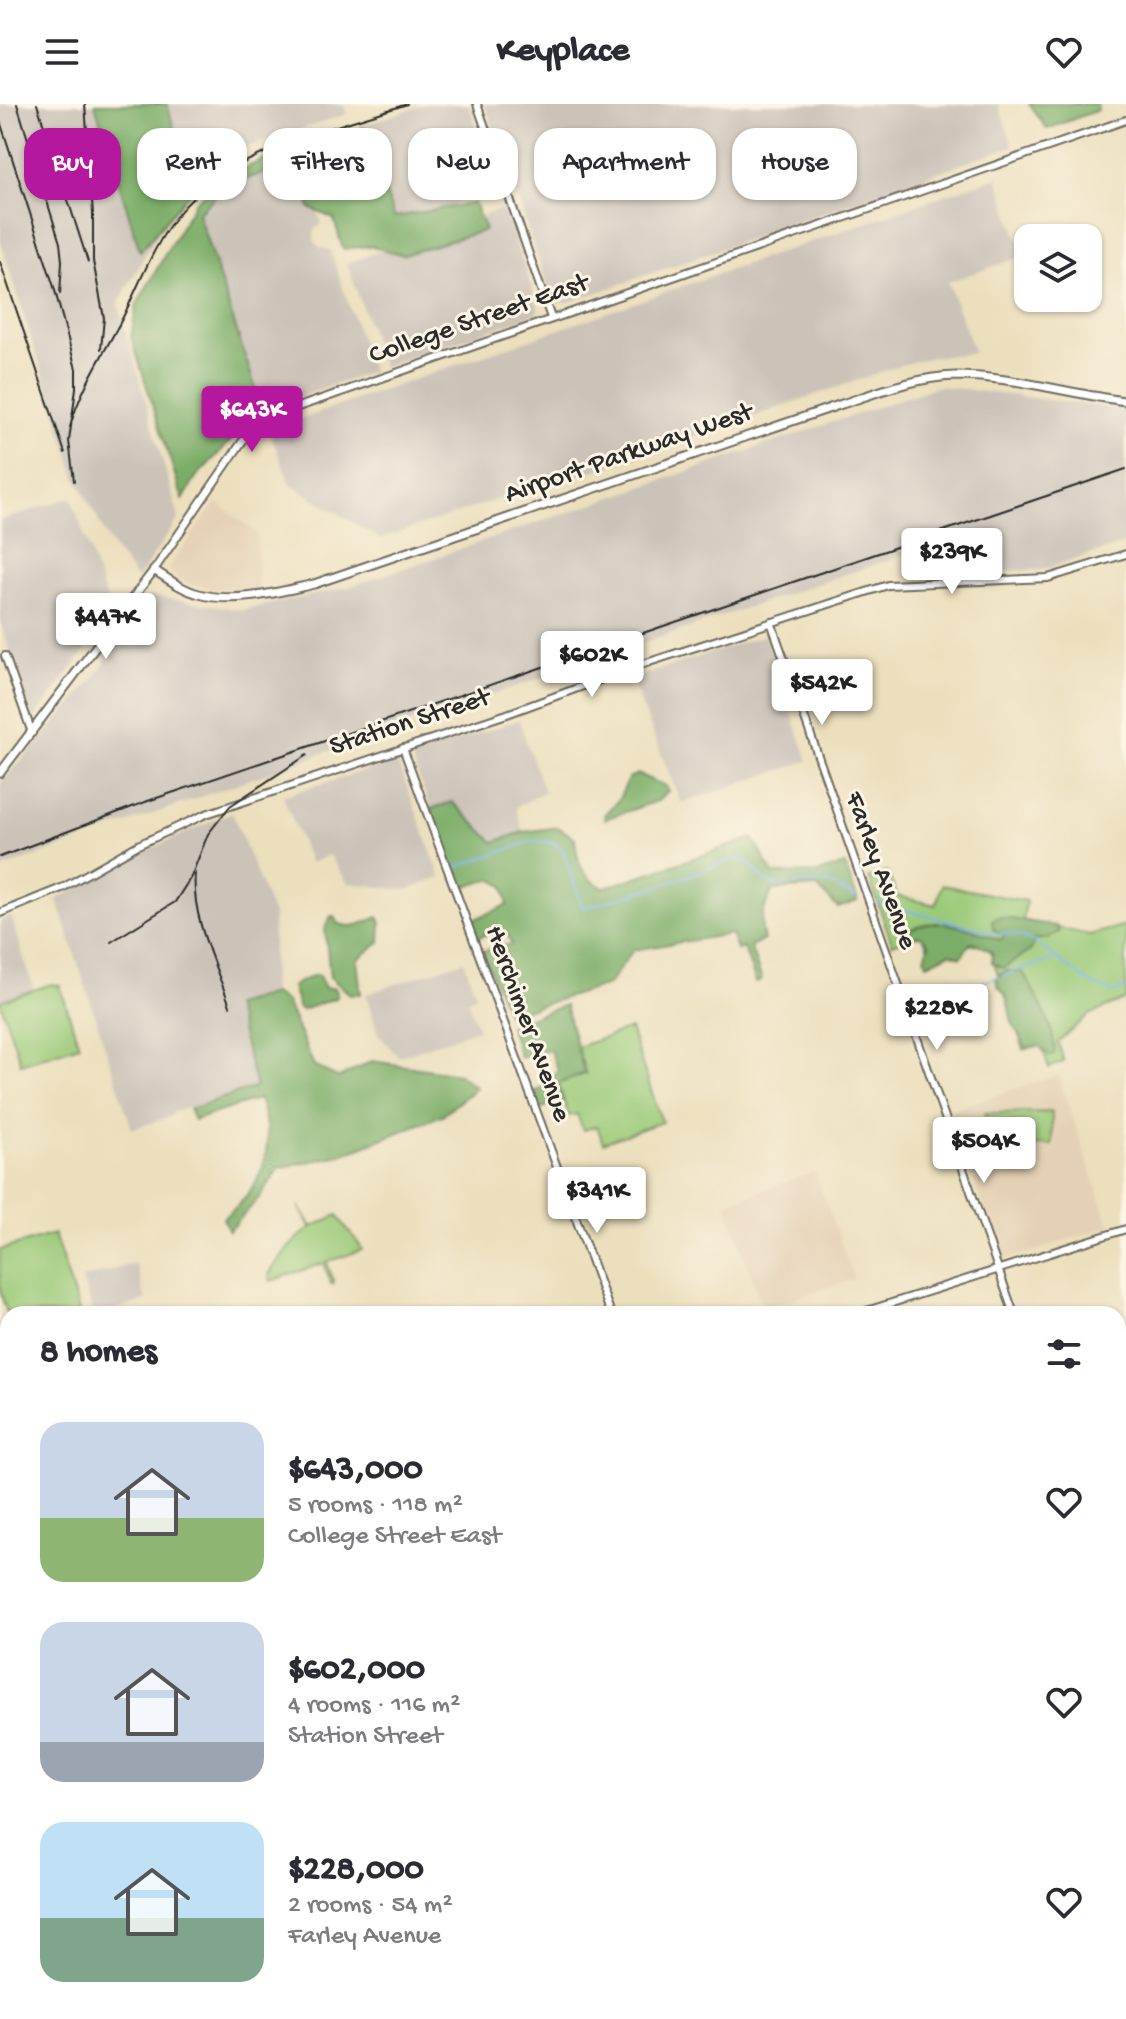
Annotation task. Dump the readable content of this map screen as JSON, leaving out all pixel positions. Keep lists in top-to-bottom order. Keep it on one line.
{"streets":{"main road":["College Street East","Airport Parkway West"],"street":["Station Street","Farley Avenue","Herchimer Avenue"]},"crossings":[["College Street East","Airport Parkway West"],["Station Street","Farley Avenue"],["Station Street","Herchimer Avenue"]],"page":{"header":"Keyplace","chip":["Buy","Rent","Filters","New","Apartment","House"],"price":["$643K","$239K","$447K","$602K","$542K","$228K","$504K","$341K"],"heading":"8 homes","list":[{"name":"$643,000","note":"5 rooms · 118 m² · College Street East"},{"name":"$602,000","note":"4 rooms · 116 m² · Station Street"},{"name":"$228,000","note":"2 rooms · 54 m² · Farley Avenue"}]}}
